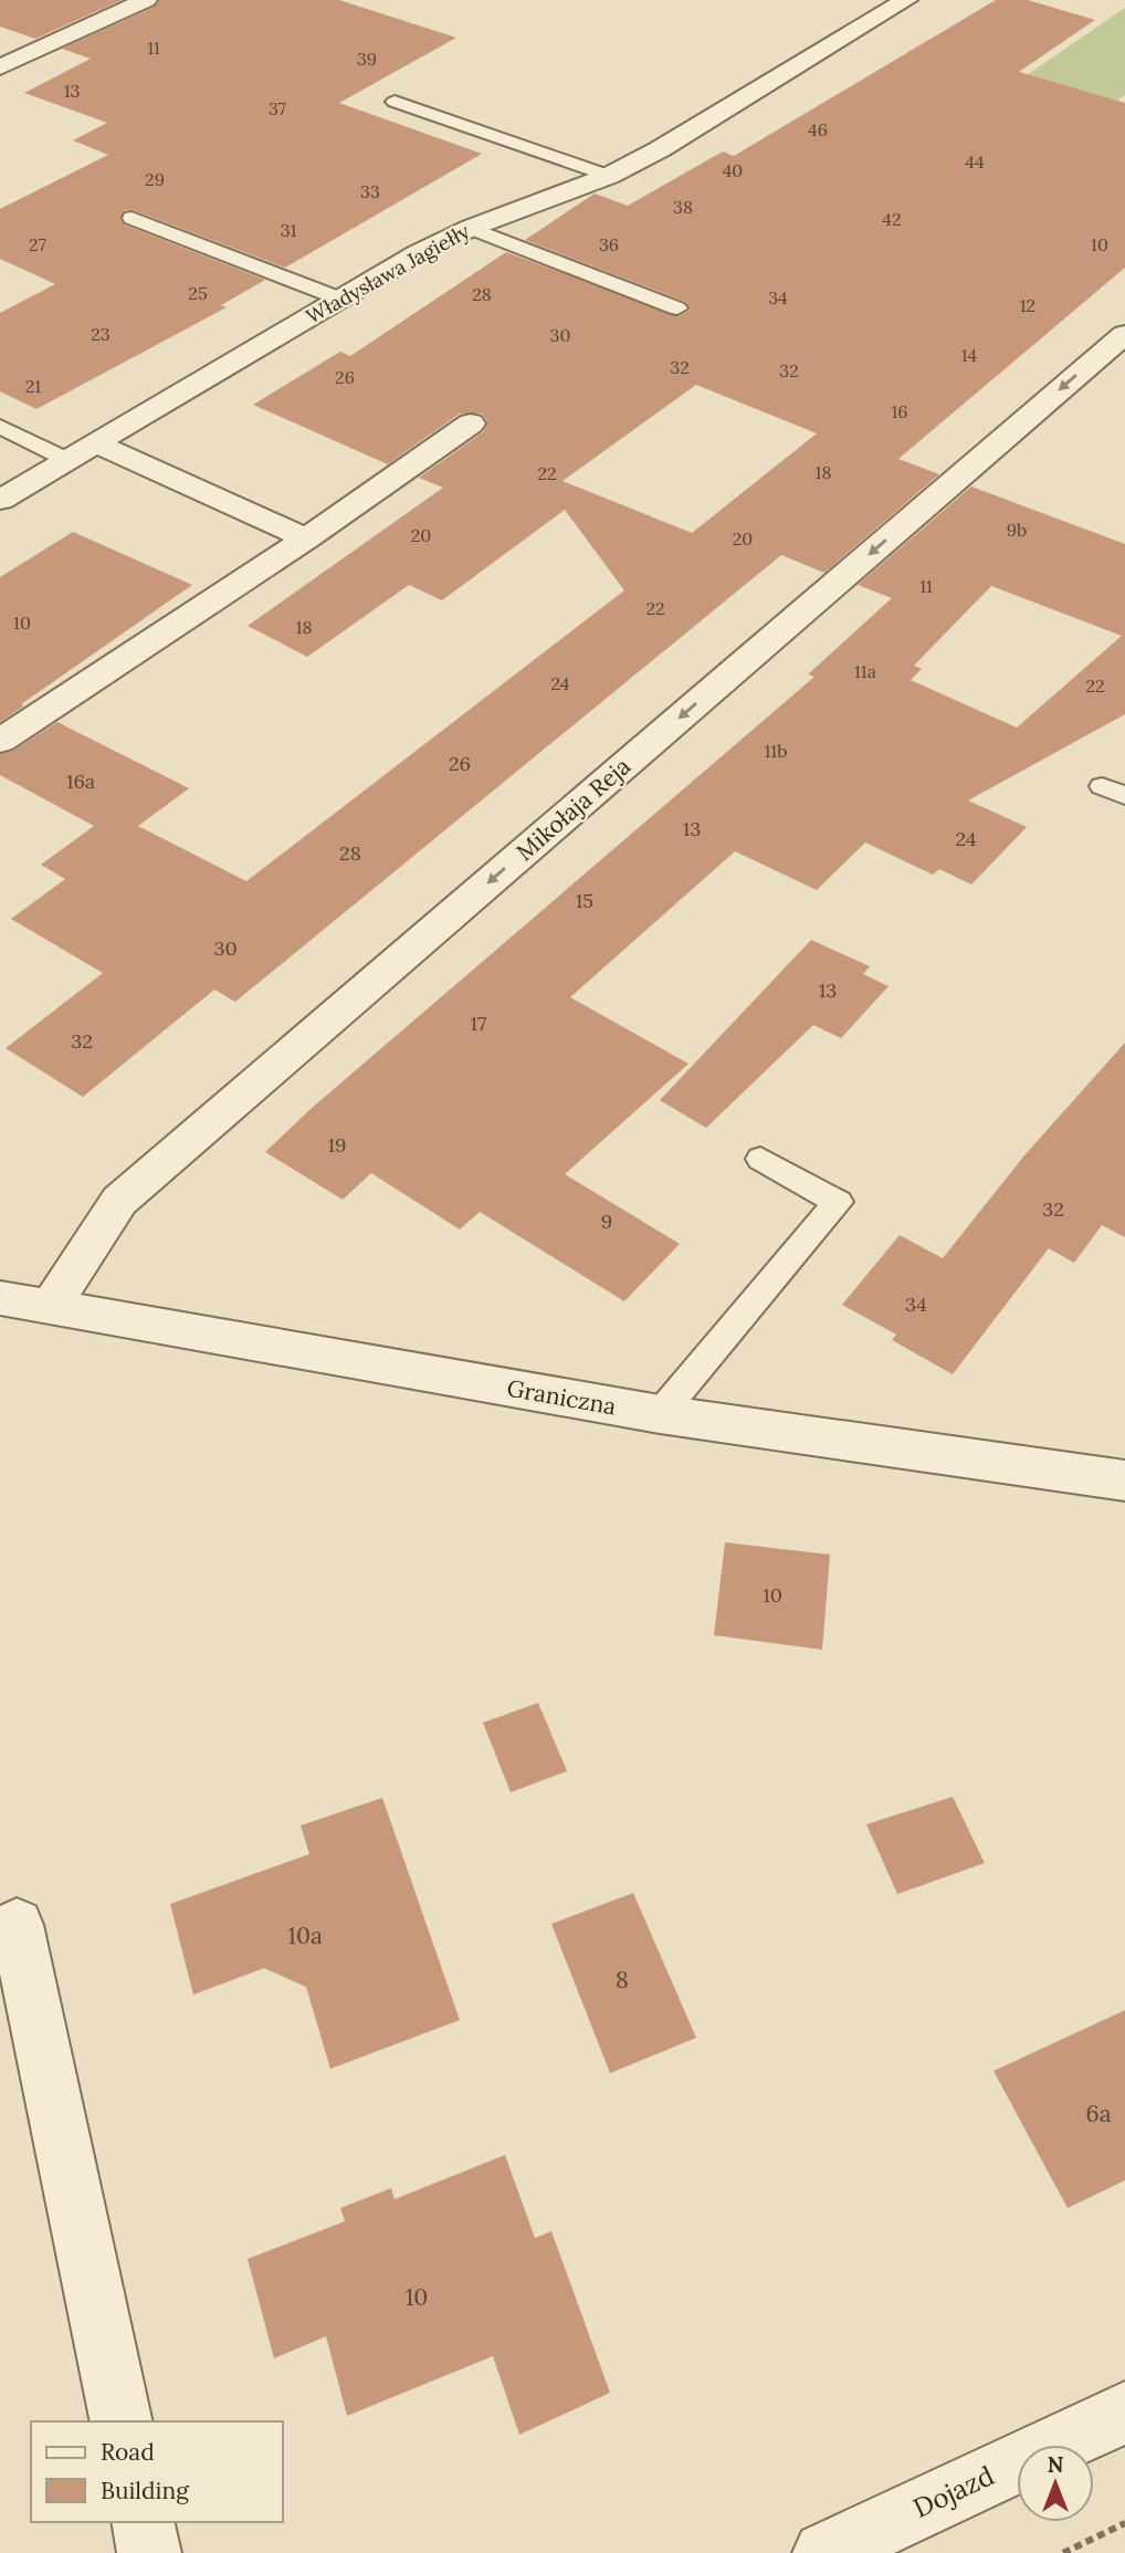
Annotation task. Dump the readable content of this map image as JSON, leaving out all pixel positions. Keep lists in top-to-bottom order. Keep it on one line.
{"streets":{"street":["Władysława Jagiełły","Mikołaja Reja","Graniczna","Dojazd"]},"crossings":[["Mikołaja Reja","Graniczna"]],"one_way":["Mikołaja Reja"],"house_numbers":["11","39","13","37","46","44","40","29","33","38","42","31","27","36","10","25","28","34","12","23","30","14","32","32","26","21","16","18","22","9b","20","20","11","22","10","18","11a","24","22","11b","26","16a","13","24","28","15","30","13","17","32","19","32","9","34","10","10a","8","6a","10"],"legend":["Road","Building"],"north":"top"}
